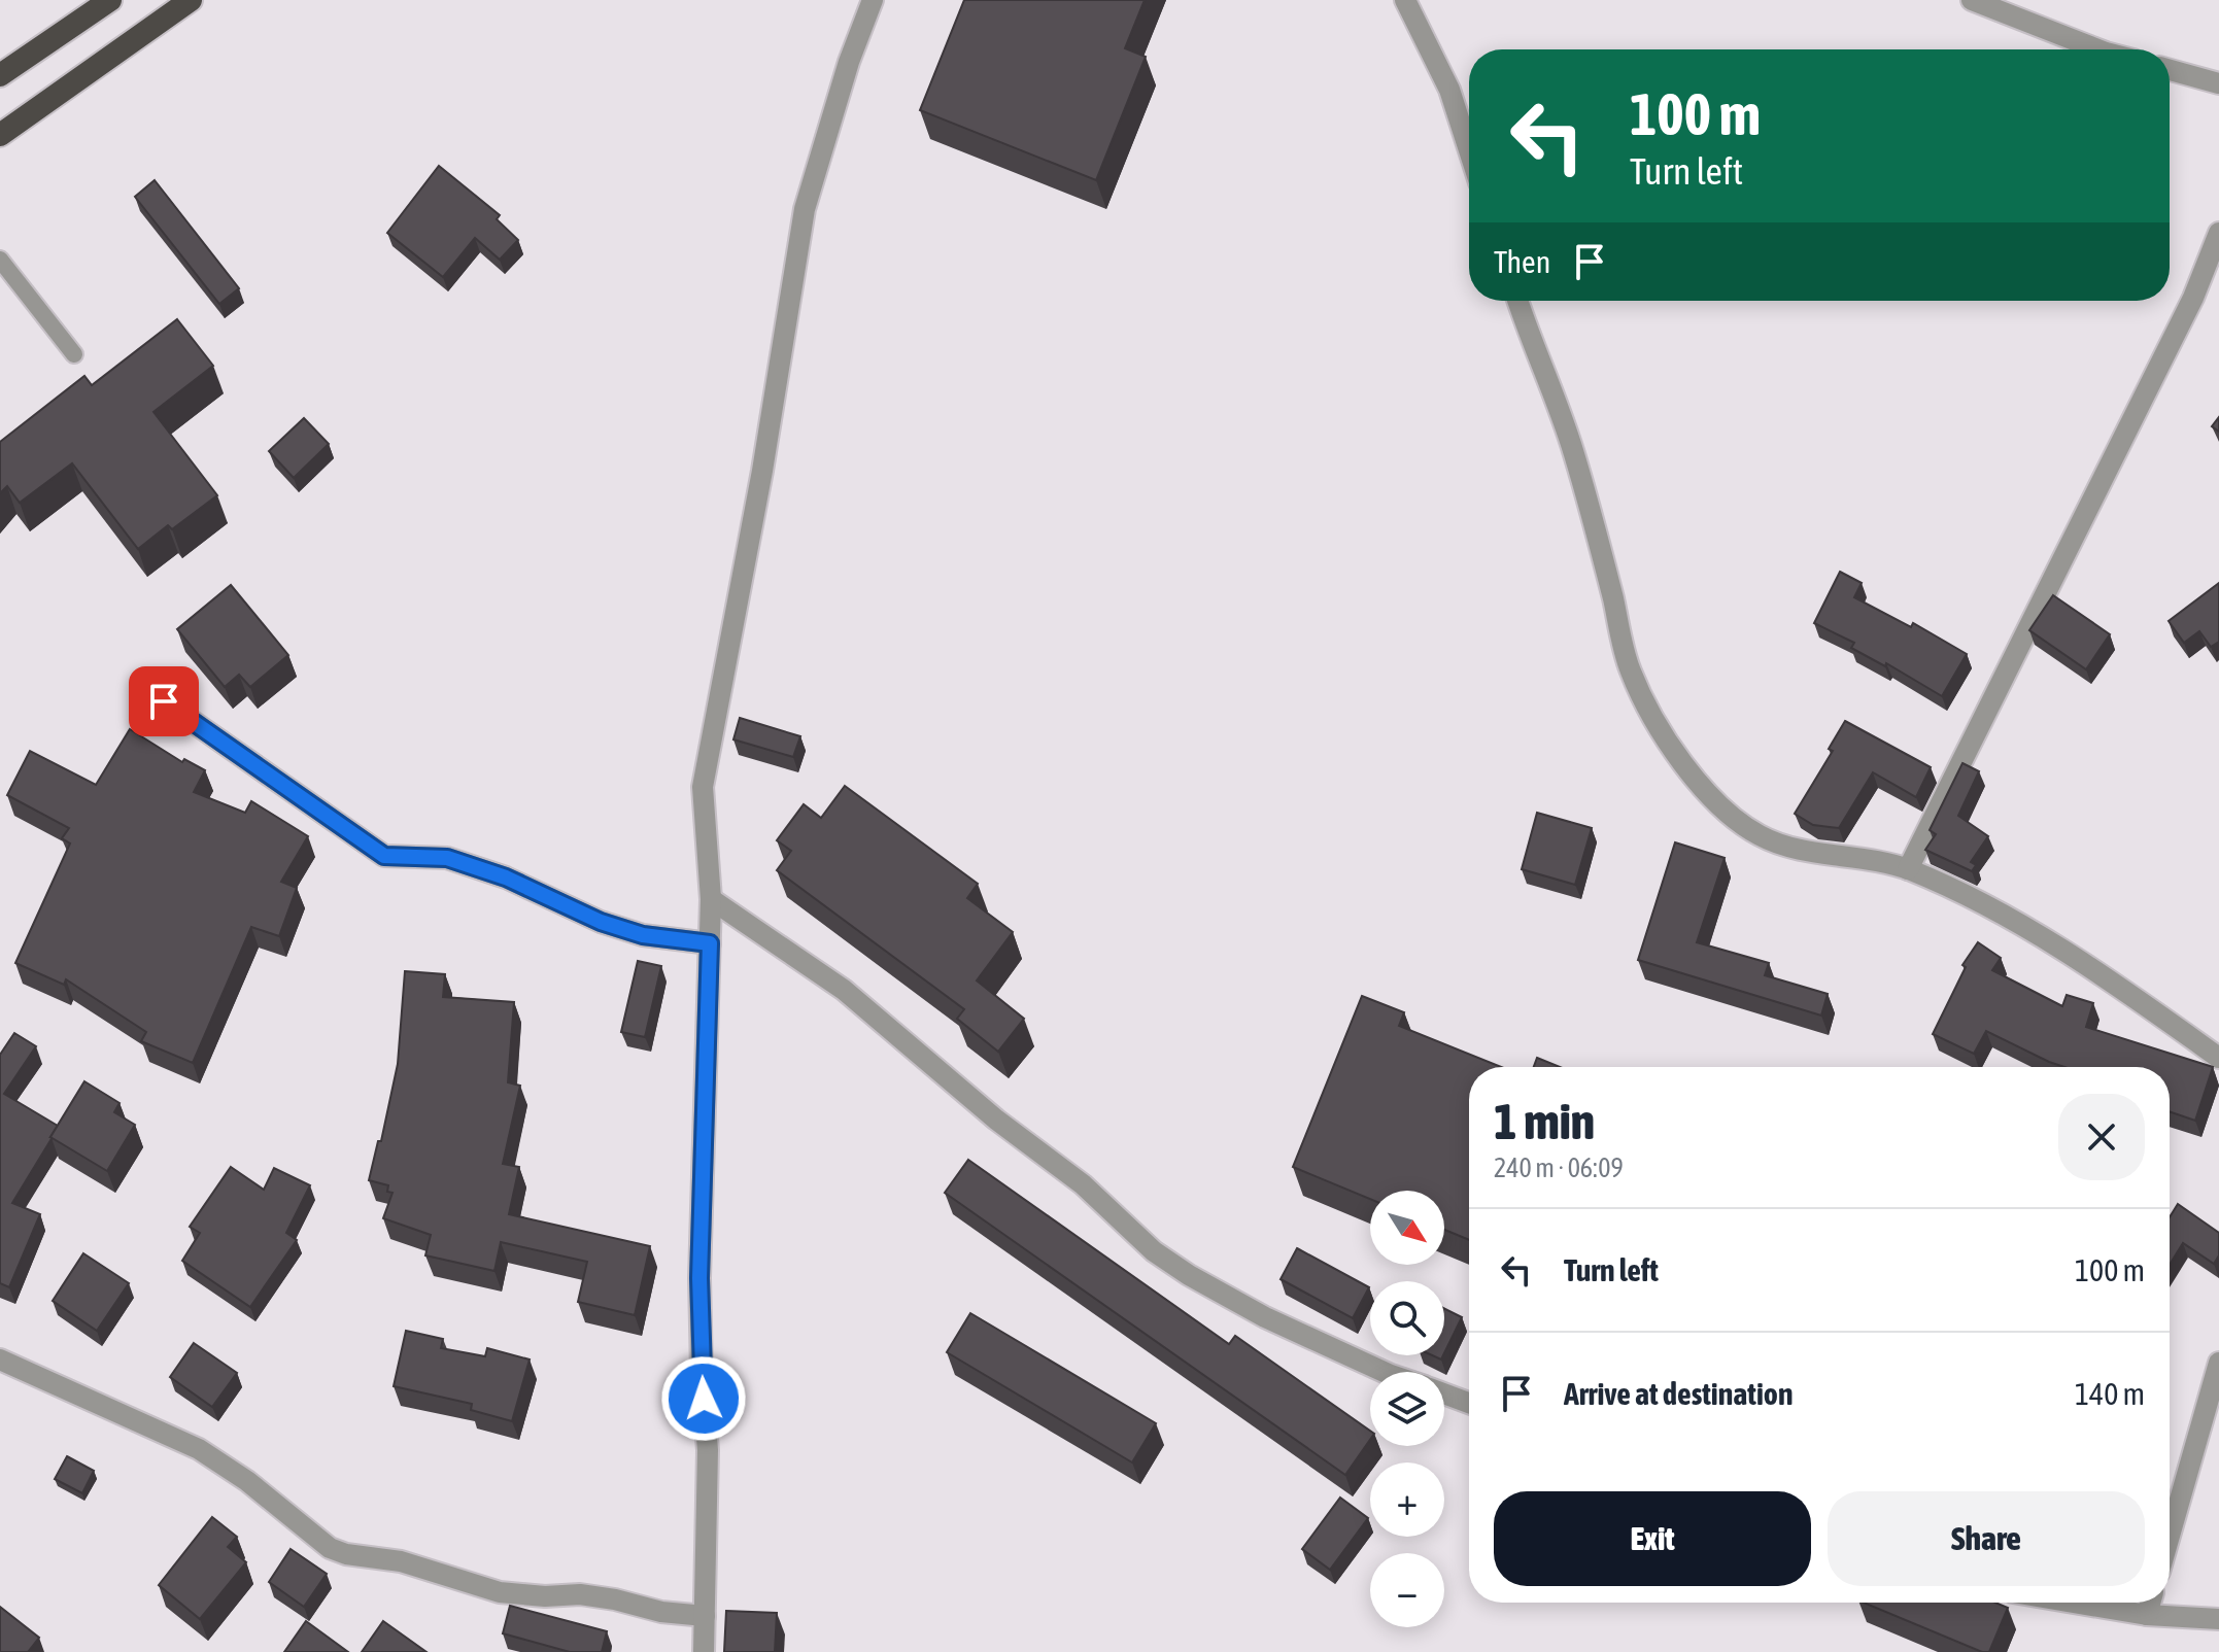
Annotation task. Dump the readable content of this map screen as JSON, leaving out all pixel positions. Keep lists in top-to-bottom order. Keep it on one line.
{"north":"bottom right","page":{"turn":["100 m","Turn left"],"then":"Then","heading":["1 min","240 m · 06:09"],"map_buttons":["+","−"],"list":[{"name":"Turn left","value":"100 m"},{"name":"Arrive at destination","value":"140 m"}],"buttons":["Exit","Share"]}}
